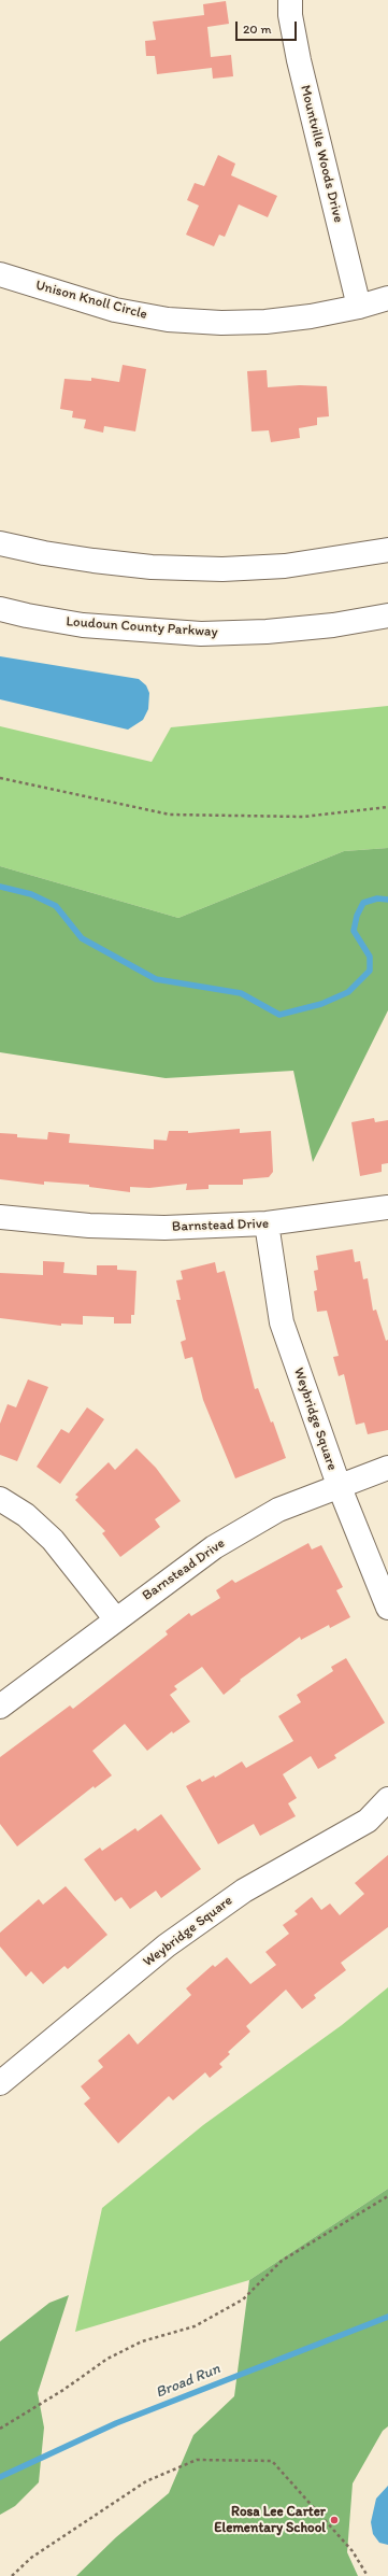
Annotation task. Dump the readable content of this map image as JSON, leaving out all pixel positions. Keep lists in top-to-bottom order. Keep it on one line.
{"streets":{"street":["Mountville Woods Drive","Unison Knoll Circle","Loudoun County Parkway","Barnstead Drive","Weybridge Square"]},"crossings":[["Mountville Woods Drive","Unison Knoll Circle"],["Barnstead Drive","Weybridge Square"]],"water":["Broad Run"],"places":["Rosa Lee Carter Elementary School"],"scale_bar":"20 m"}
